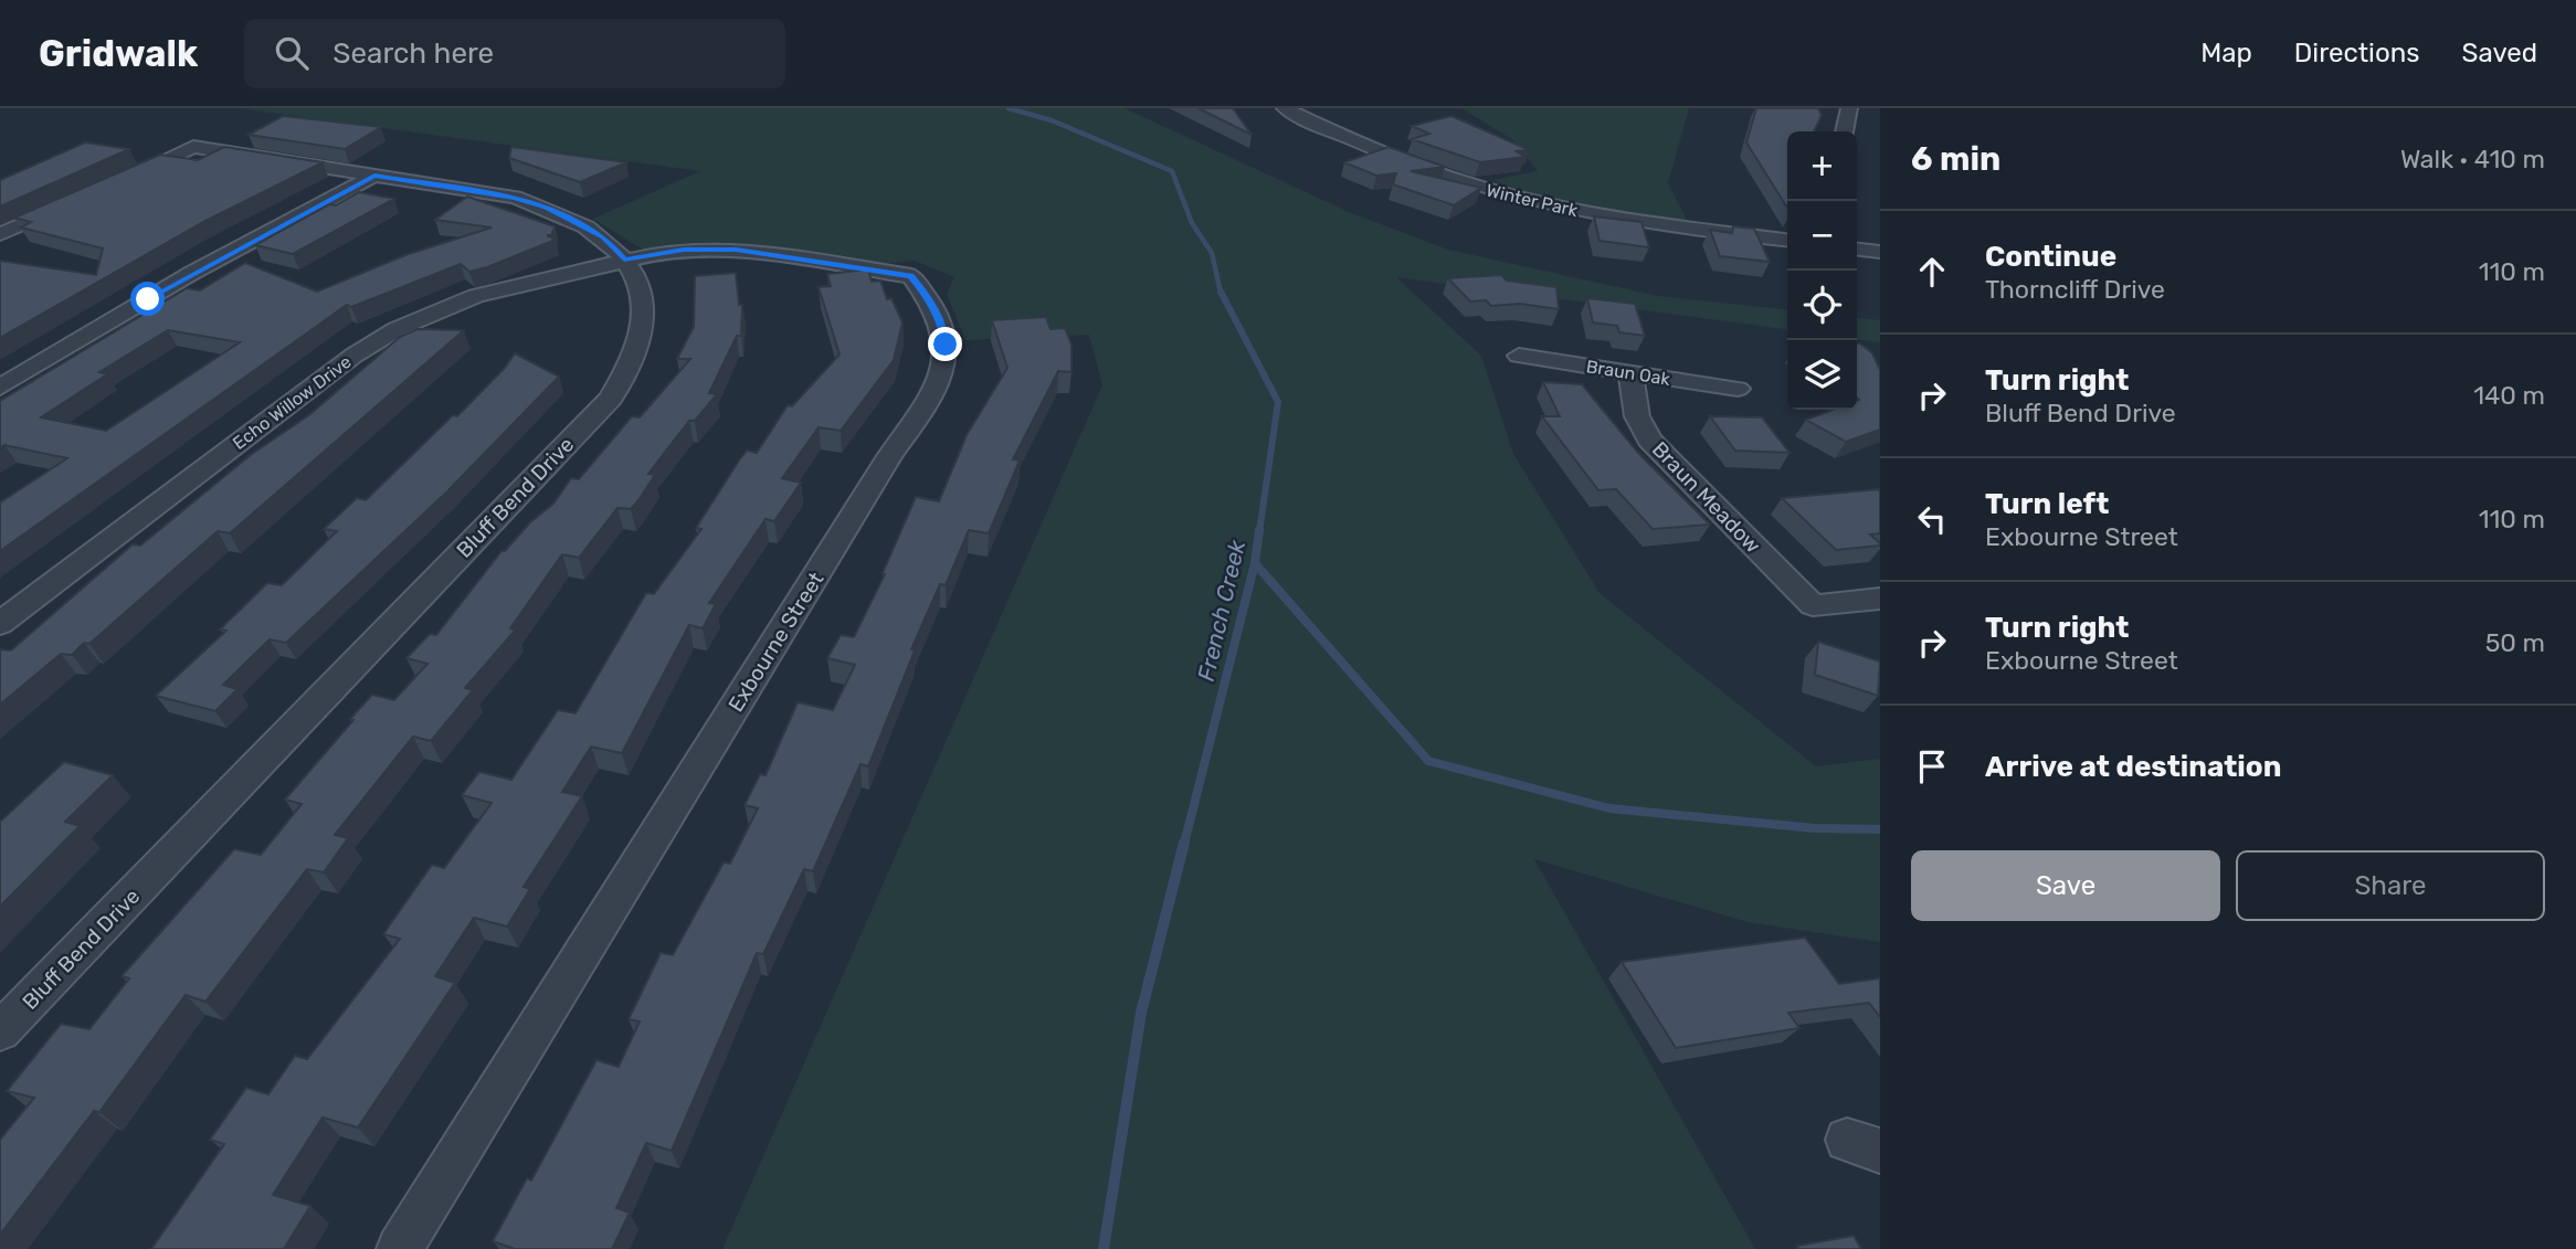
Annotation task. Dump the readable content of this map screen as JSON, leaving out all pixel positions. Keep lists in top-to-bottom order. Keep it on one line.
{"streets":{"street":["Winter Park","Braun Oak","Echo Willow Drive","Bluff Bend Drive","Braun Meadow","Exbourne Street"]},"crossings":[["Braun Oak","Braun Meadow"],["Echo Willow Drive","Bluff Bend Drive"],["Echo Willow Drive","Exbourne Street"],["Bluff Bend Drive","Exbourne Street"]],"water":["French Creek"],"page":{"header":"Gridwalk","search":"Search here","nav":["Map","Directions","Saved"],"heading":["6 min","Walk · 410 m"],"map_buttons":["+","−"],"list":[["Continue","Thorncliff Drive","110 m"],["Turn right","Bluff Bend Drive","140 m"],["Turn left","Exbourne Street","110 m"],["Turn right","Exbourne Street","50 m"],"Arrive at destination"],"buttons":["Save","Share"]}}
